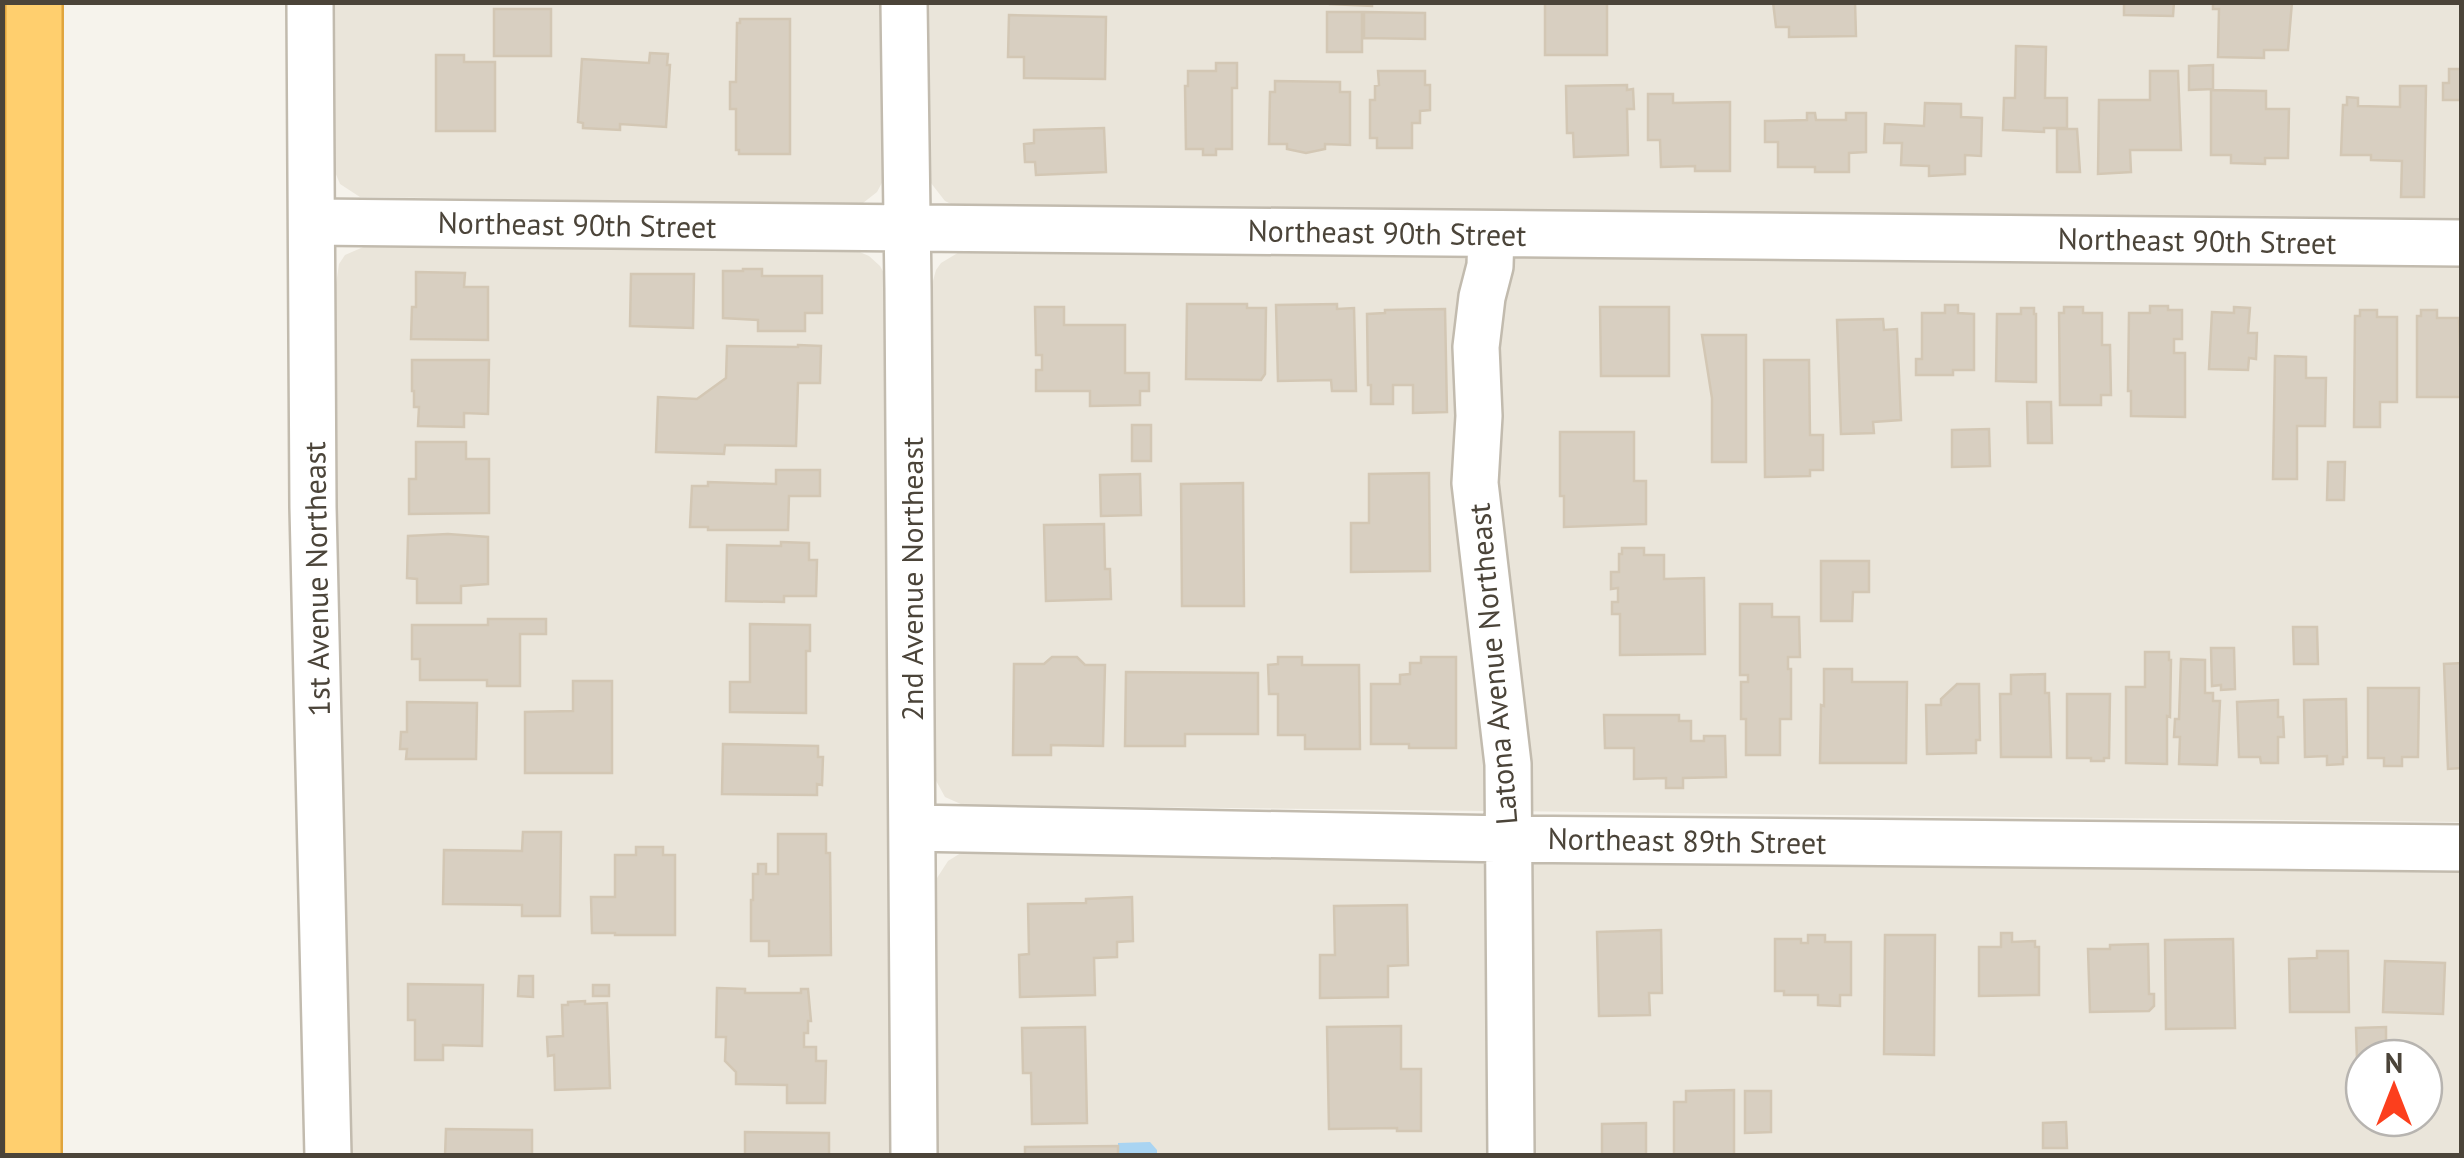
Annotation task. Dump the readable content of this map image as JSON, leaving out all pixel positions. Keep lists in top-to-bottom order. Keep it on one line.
{"streets":{"street":["Northeast 90th Street","1st Avenue Northeast","2nd Avenue Northeast","Latona Avenue Northeast","Northeast 89th Street"]},"crossings":[["Northeast 90th Street","1st Avenue Northeast"],["Northeast 90th Street","2nd Avenue Northeast"],["Northeast 90th Street","Latona Avenue Northeast"],["2nd Avenue Northeast","Northeast 89th Street"],["Latona Avenue Northeast","Northeast 89th Street"]],"north":"top"}
